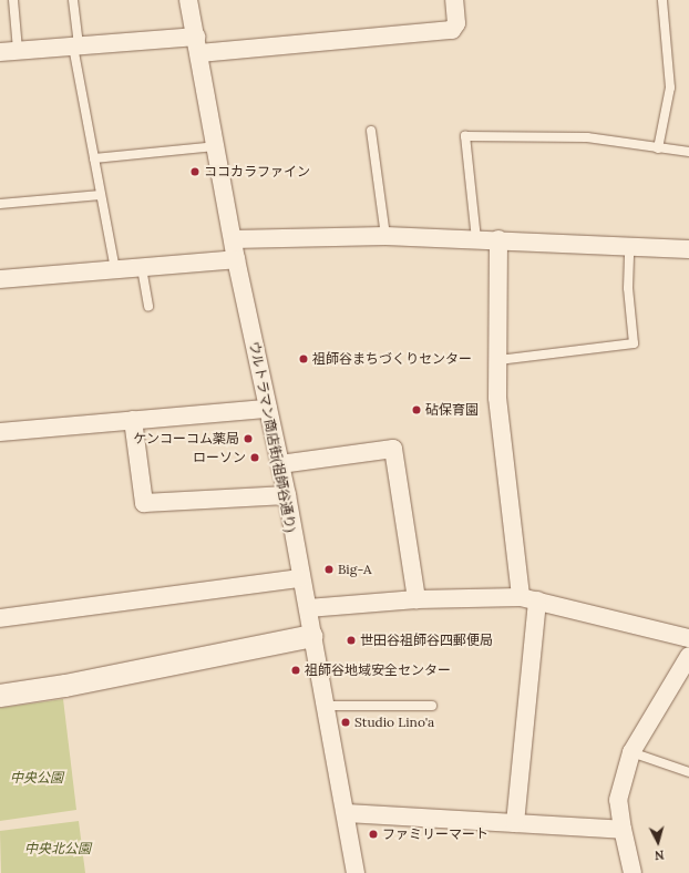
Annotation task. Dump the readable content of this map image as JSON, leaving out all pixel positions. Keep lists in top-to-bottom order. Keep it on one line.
{"streets":{"street":["ウルトラマン商店街(祖師谷通り)"]},"parks":["中央公園","中央北公園"],"places":["ココカラファイン","祖師谷まちづくりセンター","砧保育園","ケンコーコム薬局","ローソン","Big-A","世田谷祖師谷四郵便局","祖師谷地域安全センター","Studio Lino'a","ファミリーマート"],"north":"bottom"}
